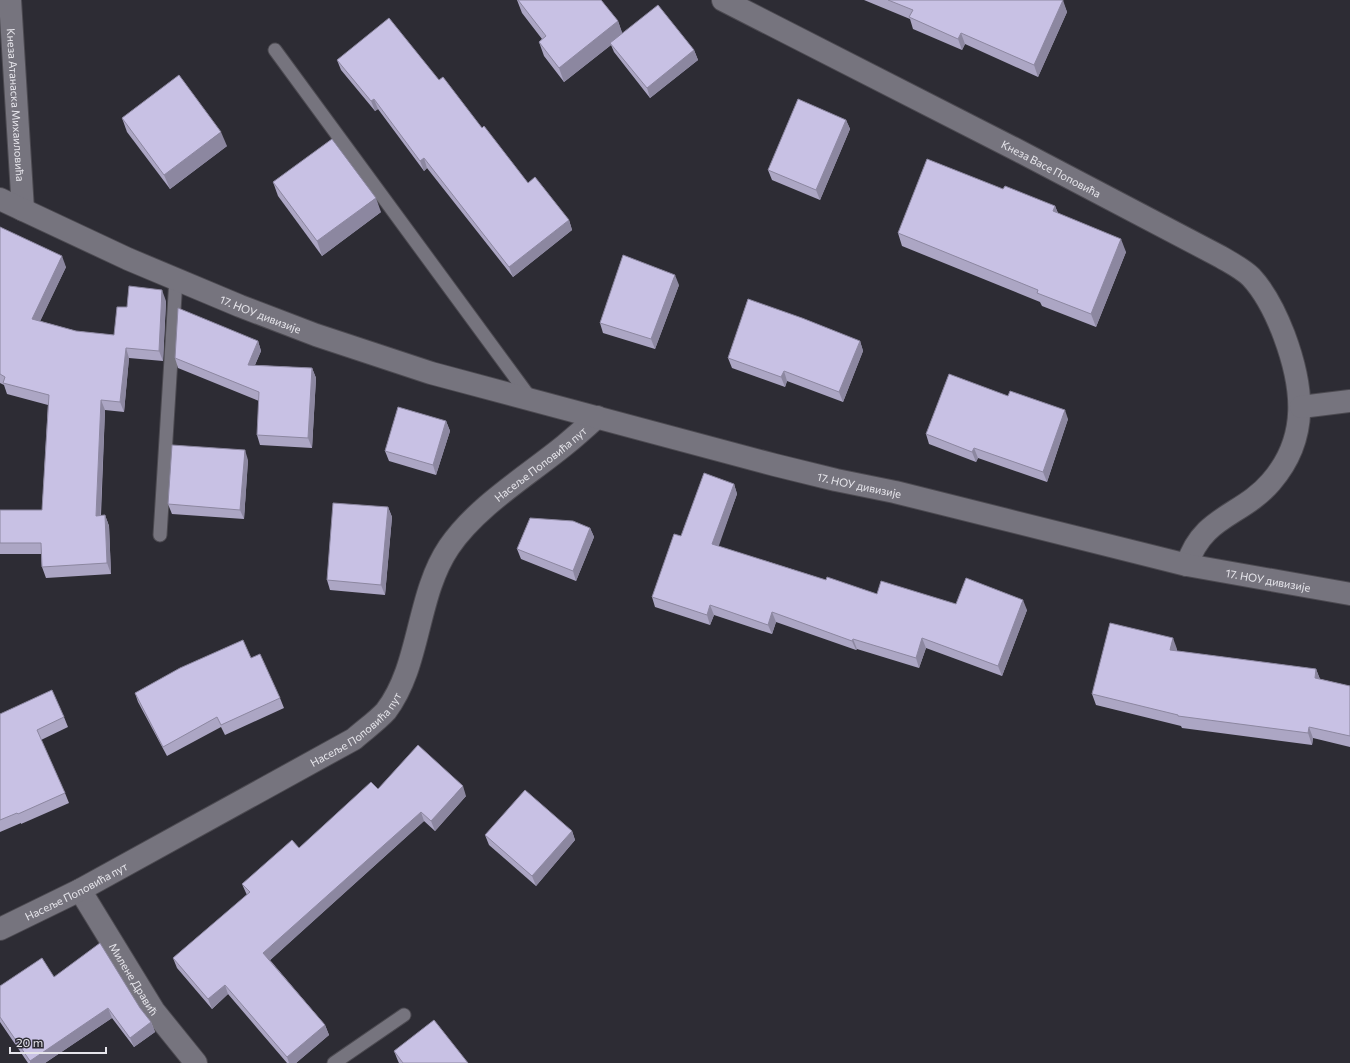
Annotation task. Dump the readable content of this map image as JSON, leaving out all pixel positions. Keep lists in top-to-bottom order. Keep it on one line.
{"streets":{"street":["Кнеза Атанаска Михаиловића","Кнеза Васе Поповића","17. НОУ дивизије","Насеље Поповића пут","Милене Дравић"]},"crossings":[["Кнеза Атанаска Михаиловића","17. НОУ дивизије"],["17. НОУ дивизије","Насеље Поповића пут"],["Насеље Поповића пут","Милене Дравић"]],"scale_bar":"20 m"}
